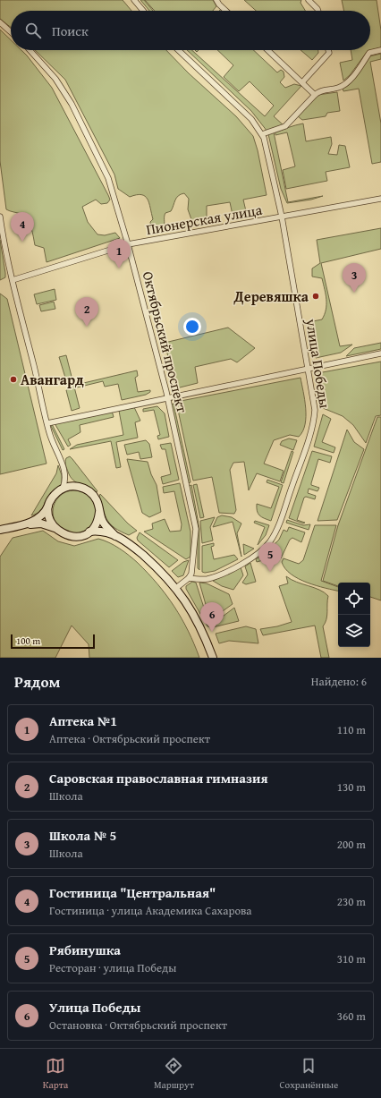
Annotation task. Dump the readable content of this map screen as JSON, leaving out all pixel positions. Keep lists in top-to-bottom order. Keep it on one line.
{"streets":{"street":["Пионерская улица","Октябрьский проспект","улица Победы"]},"crossings":[["Пионерская улица","Октябрьский проспект"],["Пионерская улица","улица Победы"],["Октябрьский проспект","улица Победы"]],"places":["Деревяшка","Авангард"],"scale_bar":"100 m","page":{"search":"Поиск","pins":["4","1","3","2","5","6"],"scale":"100 m","heading":["Рядом","Найдено: 6"],"list":[{"mark":"1","name":"Аптека №1","note":"Аптека · Октябрьский проспект","value":"110 m"},{"mark":"2","name":"Саровская православная гимназия","note":"Школа","value":"130 m"},{"mark":"3","name":"Школа № 5","note":"Школа","value":"200 m"},{"mark":"4","name":"Гостиница \"Центральная\"","note":"Гостиница · улица Академика Сахарова","value":"230 m"},{"mark":"5","name":"Рябинушка","note":"Ресторан · улица Победы","value":"310 m"},{"mark":"6","name":"Улица Победы","note":"Остановка · Октябрьский проспект","value":"360 m"}],"nav":["Карта","Маршрут","Сохранённые"]}}
